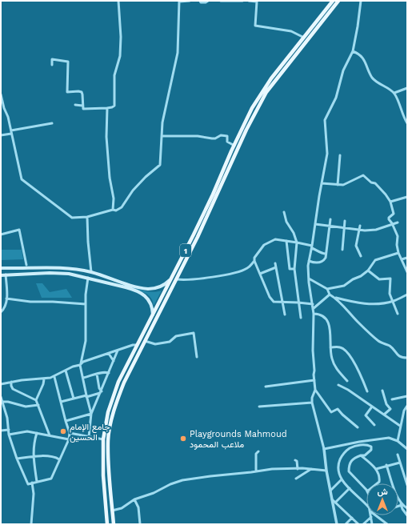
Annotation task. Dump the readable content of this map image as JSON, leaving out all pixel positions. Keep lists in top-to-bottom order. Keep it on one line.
{"streets":{"main road":["1"]},"places":["جامع الإمام الحسين","Playgrounds Mahmoud ملاعب المحمود"],"north":"top"}
